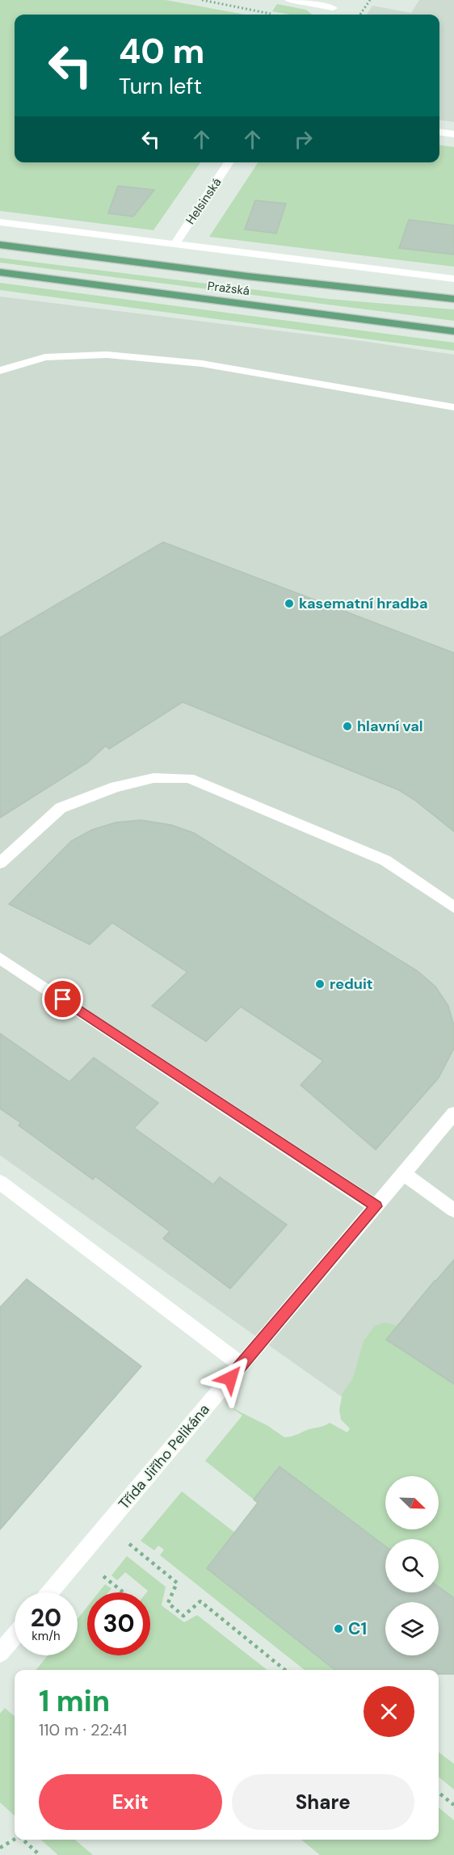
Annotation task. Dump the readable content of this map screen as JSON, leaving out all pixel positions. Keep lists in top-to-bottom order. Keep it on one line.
{"streets":{"main road":["Pražská"],"street":["Helsinská","Třída Jiřího Pelikána"]},"places":["kasematní hradba","hlavní val","reduit","C1"],"north":"bottom right","page":{"turn":["40 m","Turn left"],"speed":"20 km/h","limit":"30","heading":["1 min","110 m · 22:41"],"buttons":["Exit","Share"]}}
